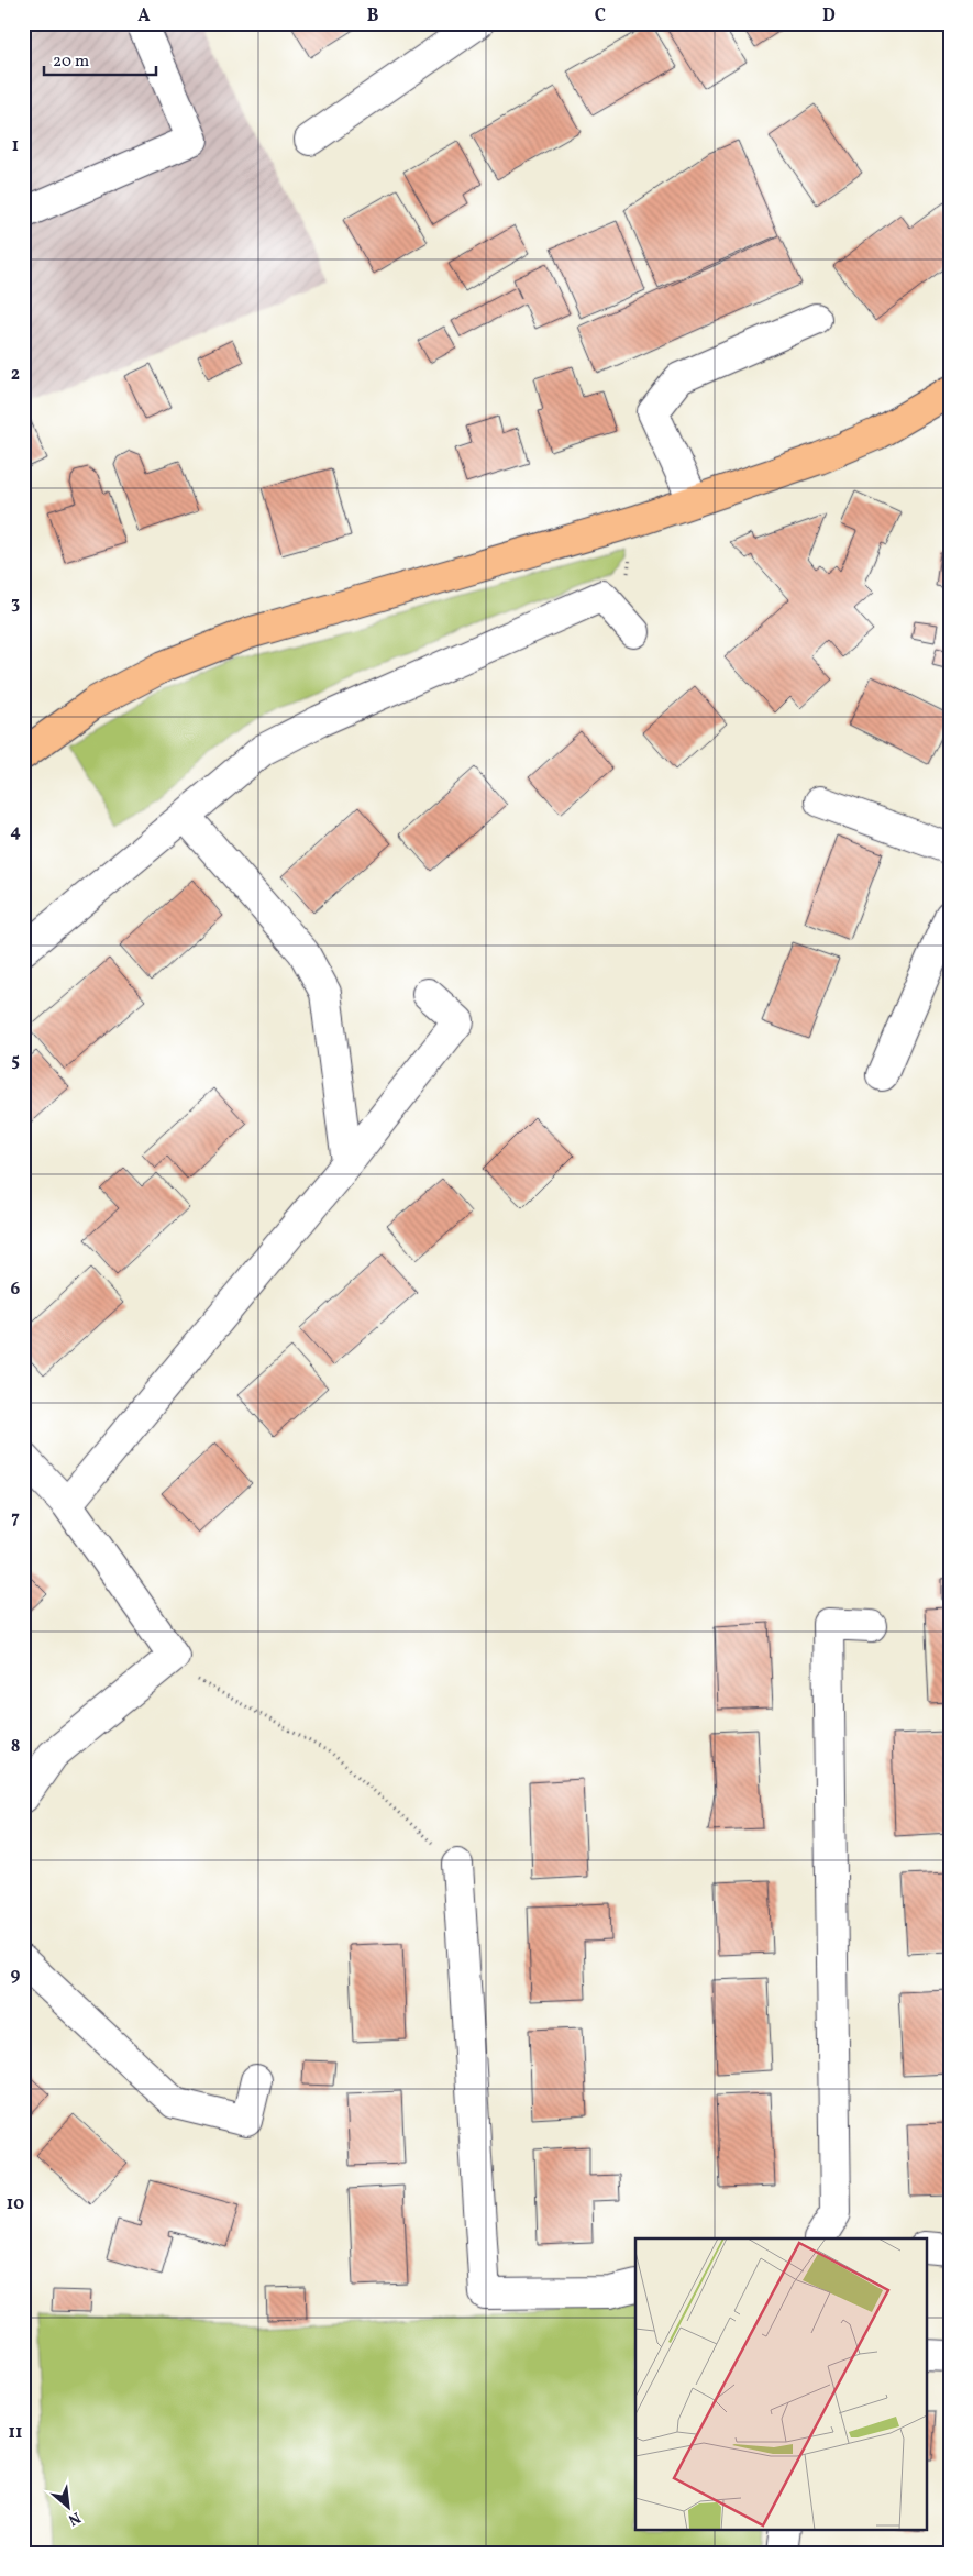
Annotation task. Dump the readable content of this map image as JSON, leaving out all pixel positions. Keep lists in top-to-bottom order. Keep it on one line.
{"scale_bar":"20 m","north":"bottom right","grid":{"columns":["A","B","C","D"],"rows":["1","2","3","4","5","6","7","8","9","10","11"]}}
